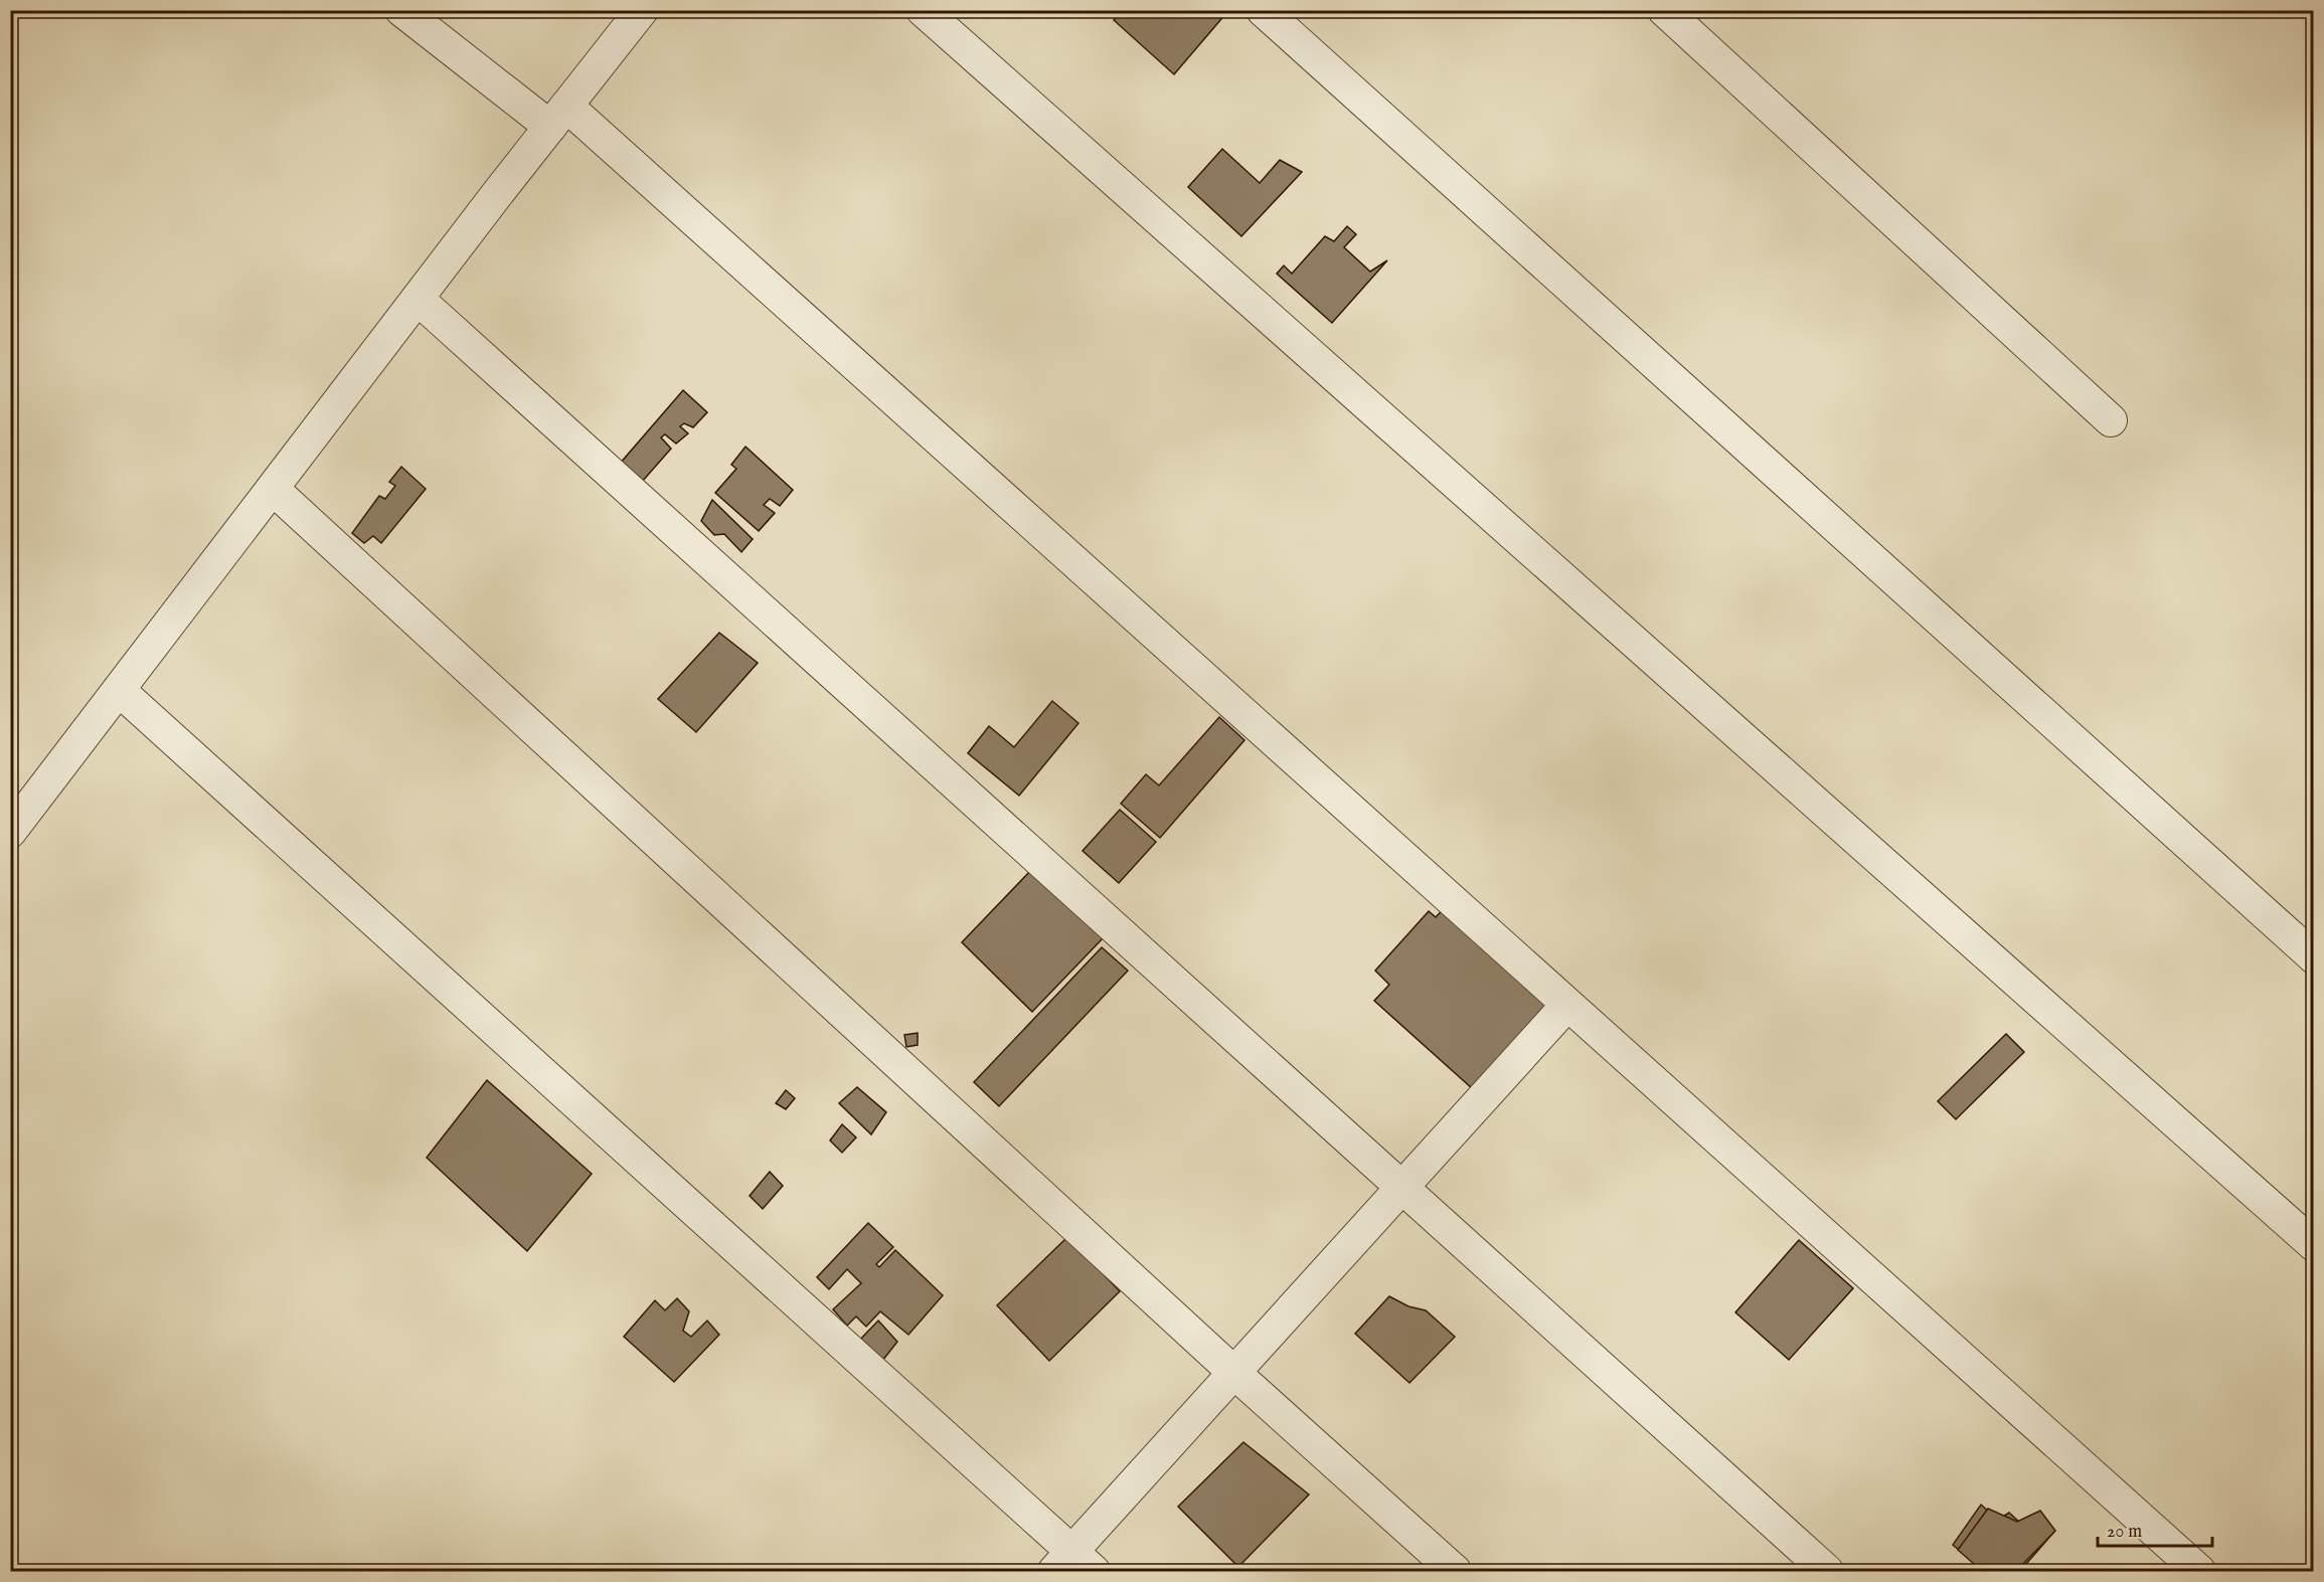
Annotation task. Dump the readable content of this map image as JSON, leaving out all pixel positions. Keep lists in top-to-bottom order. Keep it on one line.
{"scale_bar":"20 m"}
